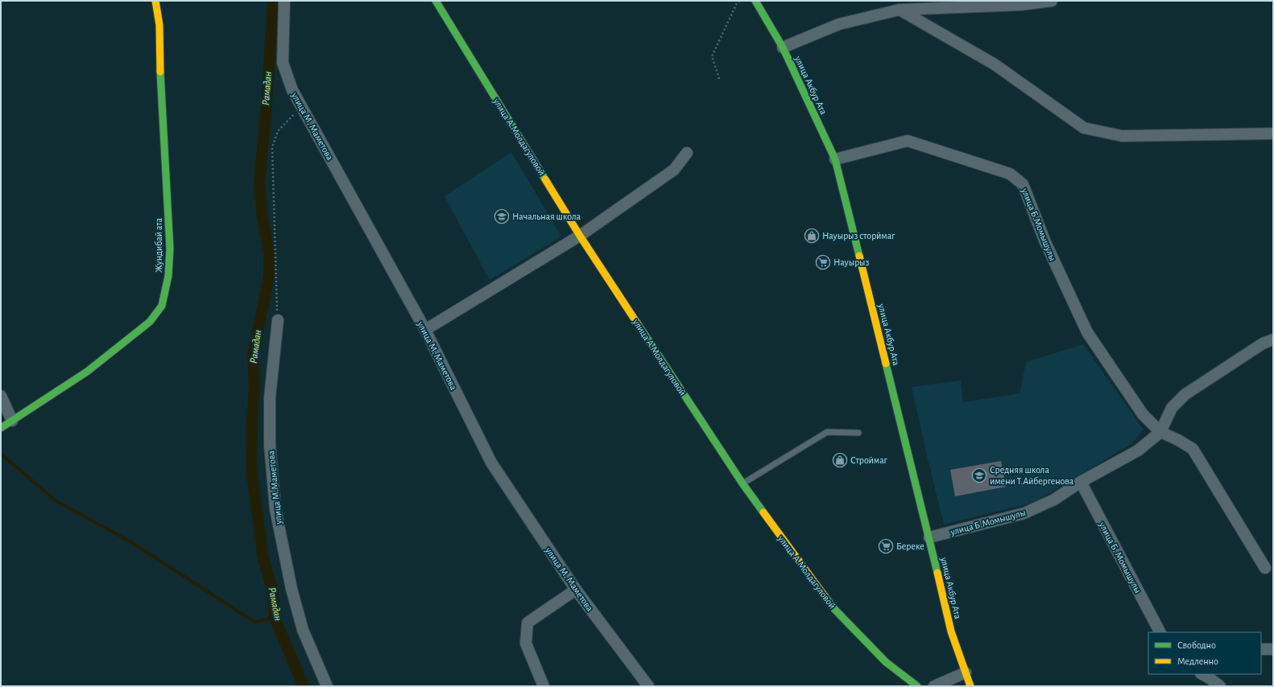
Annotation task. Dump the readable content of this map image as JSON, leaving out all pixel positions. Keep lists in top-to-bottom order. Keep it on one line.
{"streets":{"street":["улица Акбур Ата","улица М. Маметова","улица А.Молдагуловой","улица Б.Момышулы","Жундибай ата","улица М.Маметова","улица Б. Момышулы"]},"crossings":[["улица Акбур Ата","улица Б.Момышулы"],["улица Б.Момышулы","улица Б. Момышулы"]],"water":["Рамадан"],"places":{"school or university":["Начальная школа","Средняя школа имени Т.Айбергенова"],"shop":["Науырыз сторймаг","Строймаг"],"supermarket":["Науырыз","Береке"]},"legend":["Свободно","Медленно"]}
